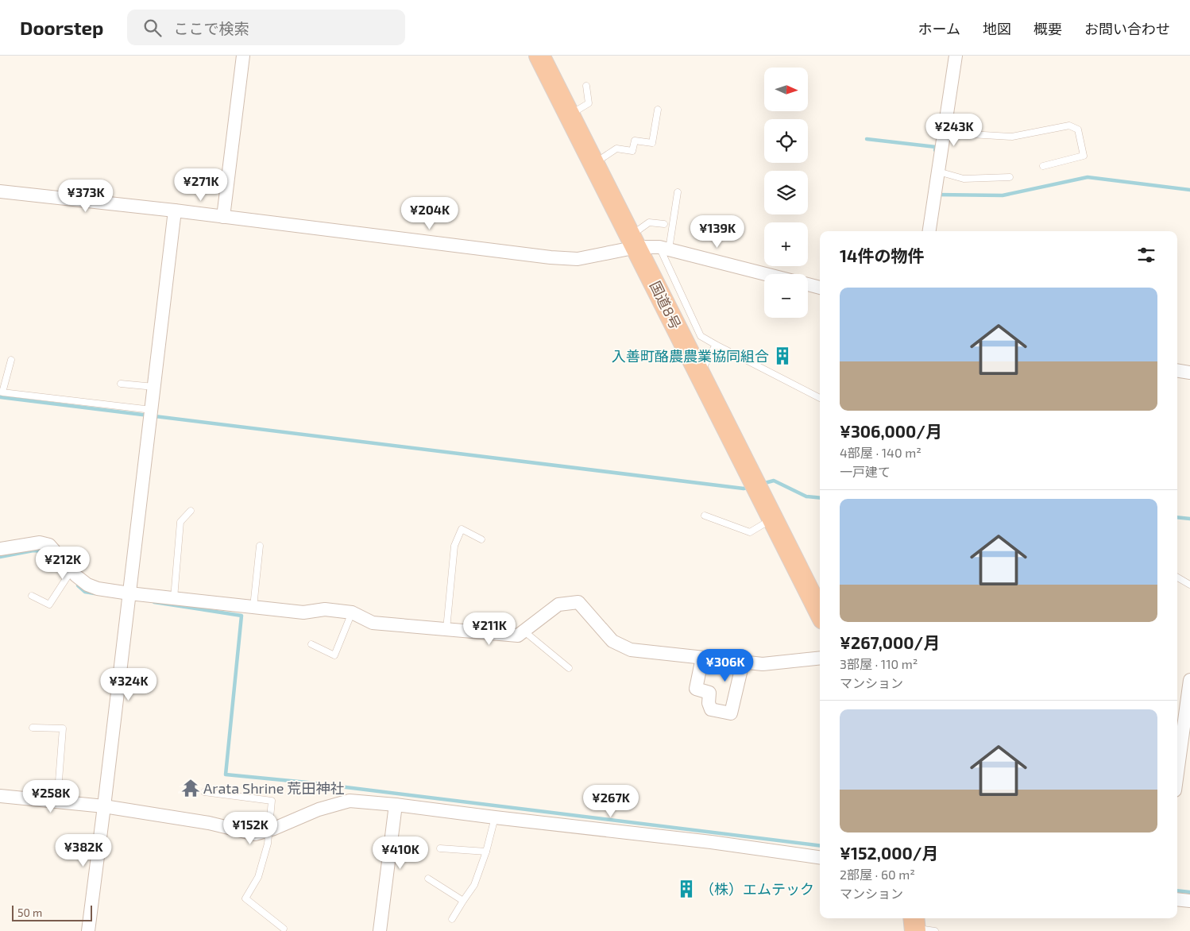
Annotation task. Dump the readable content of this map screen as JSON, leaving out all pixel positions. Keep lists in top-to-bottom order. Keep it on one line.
{"streets":{"highway":["国道8号"]},"places":{"building":["入善町酪農農業協同組合","（株）エムテック"],"temple":["Arata Shrine 荒田神社"]},"scale_bar":"50 m","north":"right","page":{"header":"Doorstep","search":"ここで検索","nav":["ホーム","地図","概要","お問い合わせ"],"map_buttons":["+","−"],"price":["¥243K","¥271K","¥373K","¥204K","¥139K","¥212K","¥211K","¥306K","¥324K","¥258K","¥267K","¥152K","¥382K","¥410K"],"heading":"14件の物件","list":[{"name":"¥306,000/月","note":"4部屋 · 140 m² · 一戸建て"},{"name":"¥267,000/月","note":"3部屋 · 110 m² · マンション"},{"name":"¥152,000/月","note":"2部屋 · 60 m² · マンション"}],"scale":"50 m"}}
